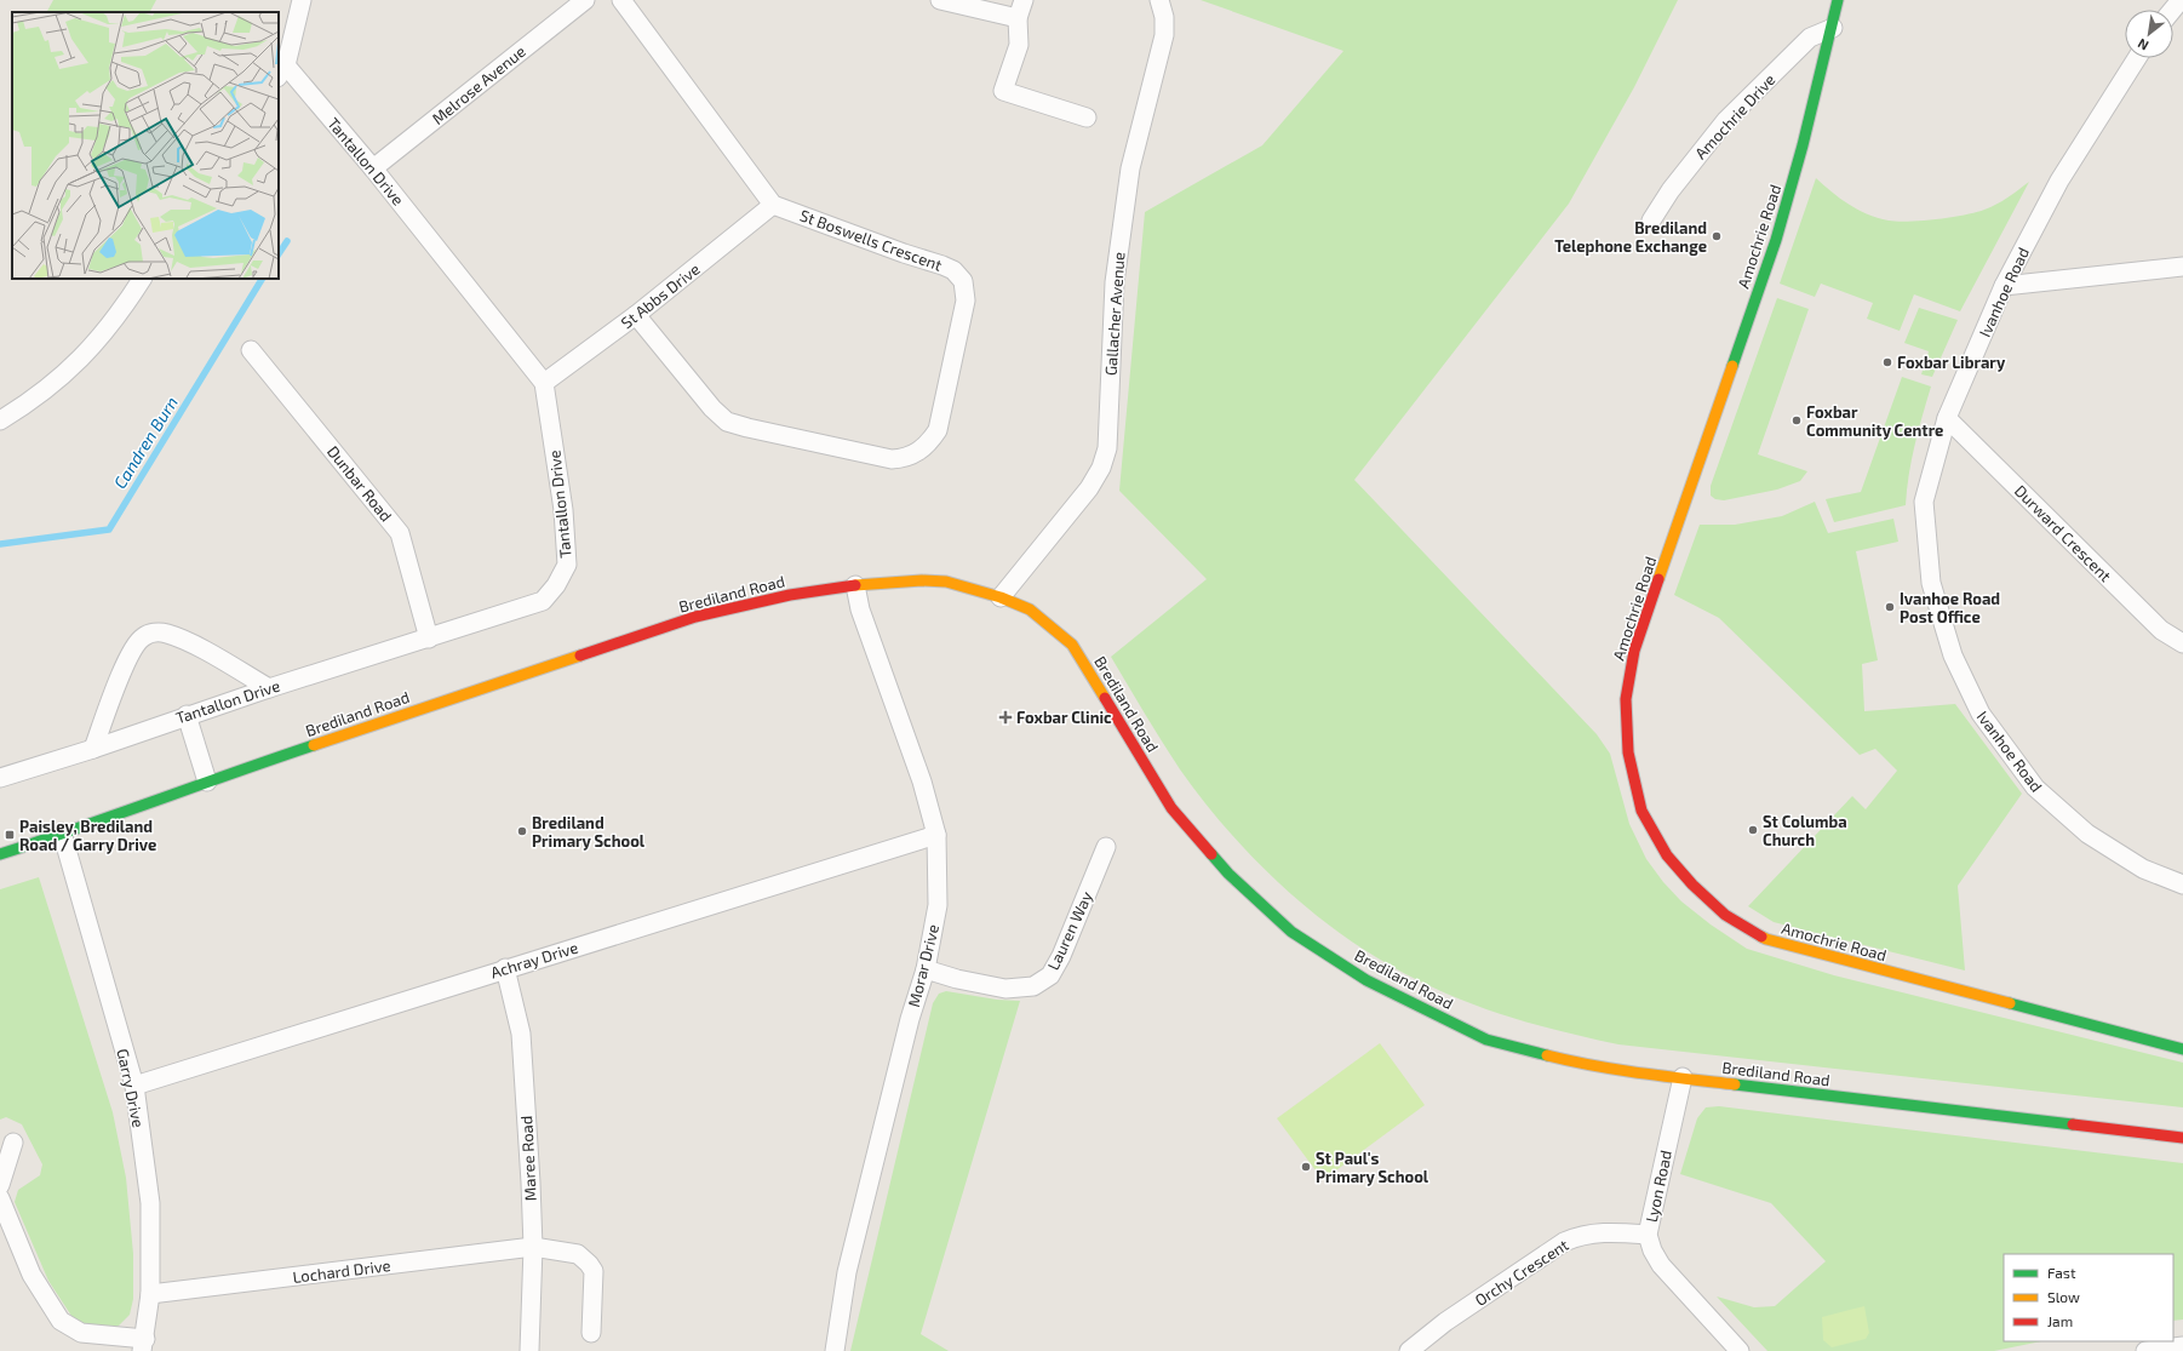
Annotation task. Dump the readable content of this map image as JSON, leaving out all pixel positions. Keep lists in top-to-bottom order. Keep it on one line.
{"streets":{"street":["Melrose Avenue","Amochrie Drive","Tantallon Drive","Amochrie Road","St Boswells Crescent","Ivanhoe Road","St Abbs Drive","Gallacher Avenue","Dunbar Road","Durward Crescent","Brediland Road","Lauren Way","Achray Drive","Morar Drive","Garry Drive","Maree Road","Lyon Road","Lochard Drive","Orchy Crescent"]},"crossings":[["Melrose Avenue","Tantallon Drive"],["Amochrie Drive","Amochrie Road"],["Tantallon Drive","St Abbs Drive"],["Tantallon Drive","Dunbar Road"],["St Boswells Crescent","St Abbs Drive"],["Ivanhoe Road","Durward Crescent"],["Gallacher Avenue","Brediland Road"],["Brediland Road","Morar Drive"],["Brediland Road","Garry Drive"],["Brediland Road","Lyon Road"],["Lauren Way","Morar Drive"],["Achray Drive","Morar Drive"],["Achray Drive","Garry Drive"],["Achray Drive","Maree Road"],["Garry Drive","Lochard Drive"],["Maree Road","Lochard Drive"],["Lyon Road","Orchy Crescent"]],"water":["Candren Burn"],"places":{"other":["Brediland Telephone Exchange","Foxbar Library","Foxbar Community Centre","Ivanhoe Road Post Office","St Columba Church","Brediland Primary School","St Paul's Primary School"],"health":["Foxbar Clinic"],"transit":["Paisley, Brediland Road / Garry Drive"]},"legend":["Fast","Slow","Jam"],"north":"bottom left"}
